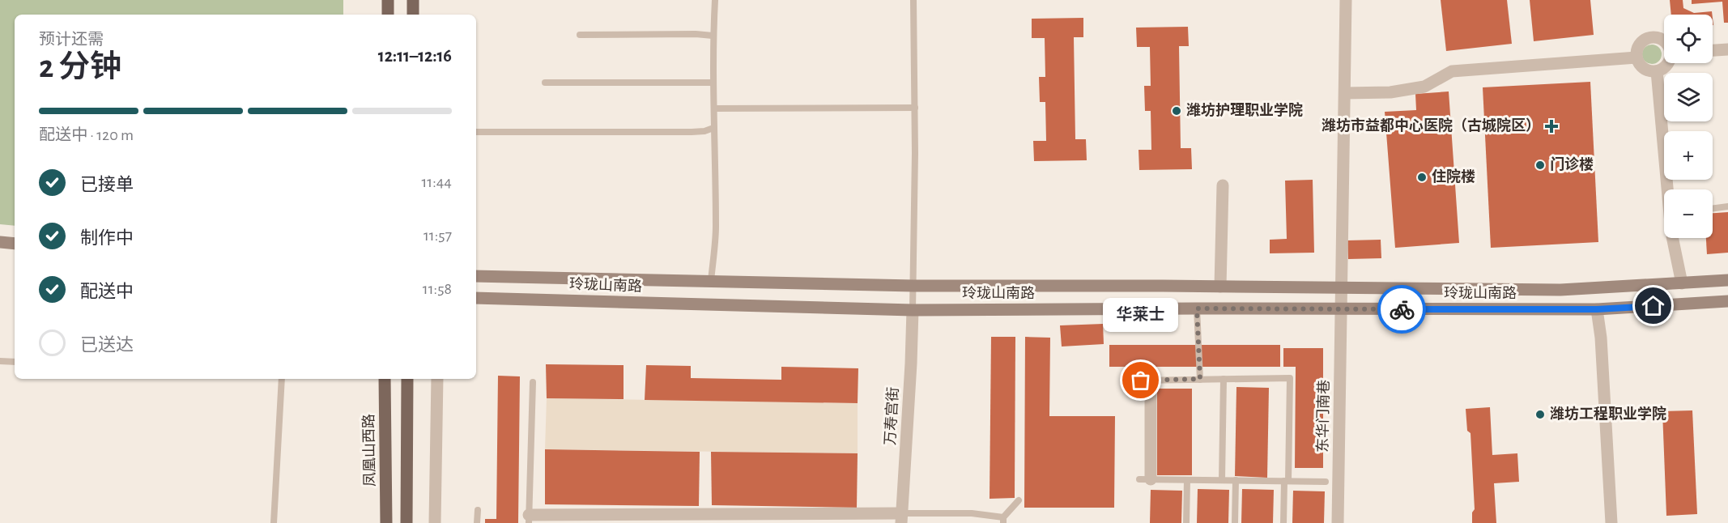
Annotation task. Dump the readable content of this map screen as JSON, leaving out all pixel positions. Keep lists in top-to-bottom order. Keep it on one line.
{"streets":{"main road":["玲珑山南路","凤凰山西路"],"street":["万寿宫街","东华门南巷"]},"crossings":[["玲珑山南路","万寿宫街"],["玲珑山南路","东华门南巷"]],"places":{"other":["潍坊护理职业学院","门诊楼","住院楼","华莱士","潍坊工程职业学院"],"health":["潍坊市益都中心医院（古城院区）"]},"page":{"map_buttons":["+","−"],"heading":["2 分钟","预计还需","12:11–12:16"],"bar":"配送中 · 120 m","list":[["已接单","11:44"],["制作中","11:57"],["配送中","11:58"],"已送达"],"bubble":"华莱士"}}
